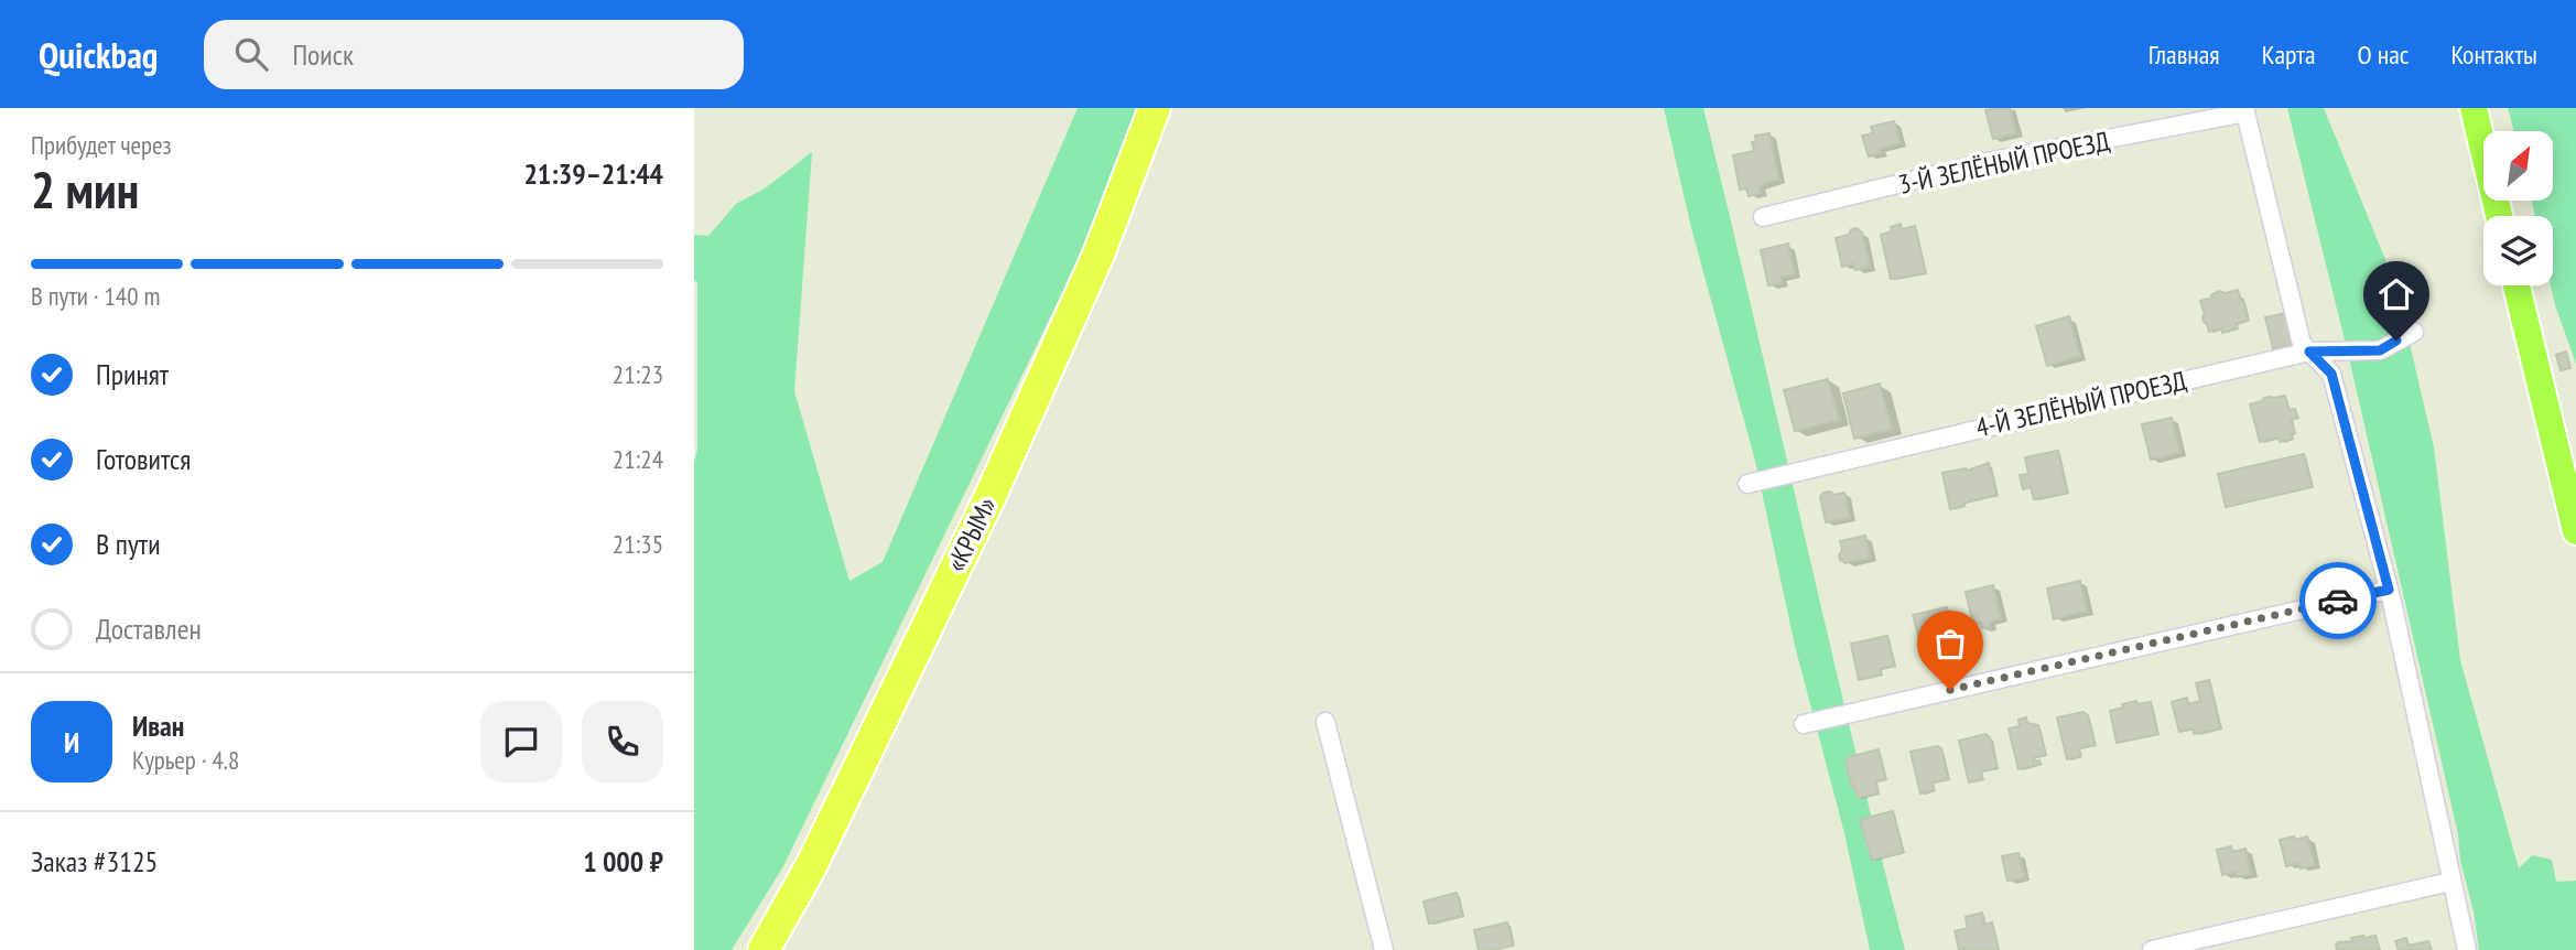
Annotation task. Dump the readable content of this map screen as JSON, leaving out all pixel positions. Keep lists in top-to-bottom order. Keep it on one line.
{"streets":{"highway":["«КРЫМ»"],"street":["3-Й ЗЕЛЁНЫЙ ПРОЕЗД","4-Й ЗЕЛЁНЫЙ ПРОЕЗД"]},"north":"top right","page":{"header":"Quickbag","search":"Поиск","nav":["Главная","Карта","О нас","Контакты"],"heading":["2 мин","Прибудет через","21:39–21:44"],"panel":["Иван","Курьер · 4.8","Заказ #3125","1 000 ₽"],"bar":"В пути · 140 m","list":[["Принят","21:23"],["Готовится","21:24"],["В пути","21:35"],"Доставлен"],"round":"И"}}
